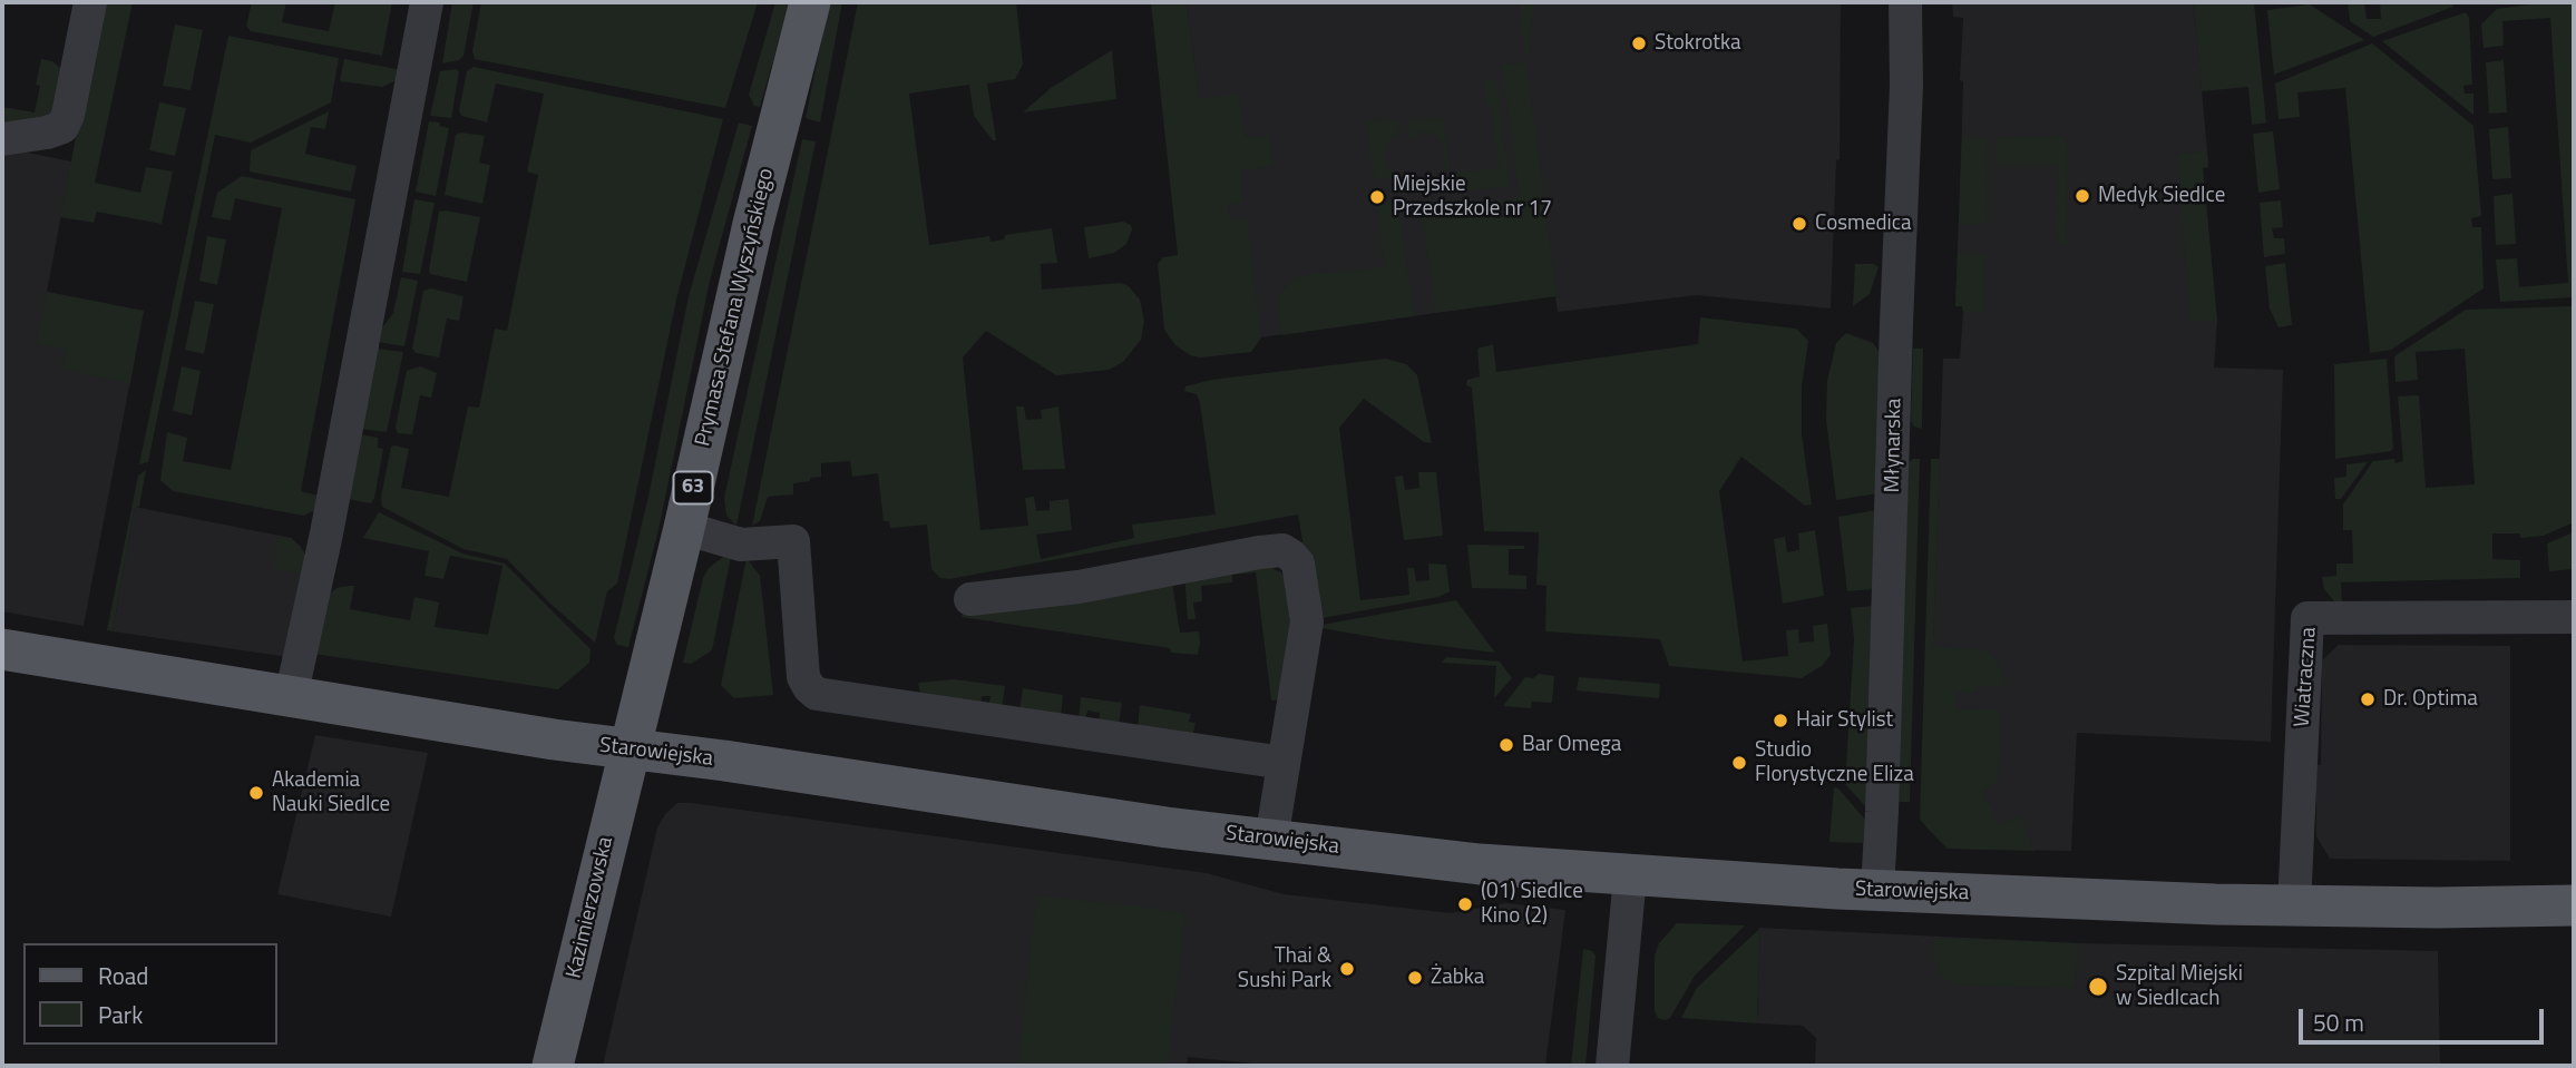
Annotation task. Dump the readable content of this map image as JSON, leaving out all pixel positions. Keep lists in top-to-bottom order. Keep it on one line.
{"streets":{"main road":["Prymasa Stefana Wyszyńskiego","63","Starowiejska","Kazimierzowska"],"street":["Młynarska","Wiatraczna"]},"crossings":[["Prymasa Stefana Wyszyńskiego","Starowiejska"],["Prymasa Stefana Wyszyńskiego","Kazimierzowska"],["Młynarska","Starowiejska"],["Wiatraczna","Starowiejska"],["Starowiejska","Kazimierzowska"]],"places":["Stokrotka","Medyk Siedlce","Miejskie Przedszkole nr 17","Cosmedica","Dr. Optima","Hair Stylist","Bar Omega","Studio Florystyczne Eliza","Akademia Nauki Siedlce","(01) Siedlce Kino (2)","Thai & Sushi Park","Żabka","Szpital Miejski w Siedlcach"],"legend":["Road","Park"],"scale_bar":"50 m"}
